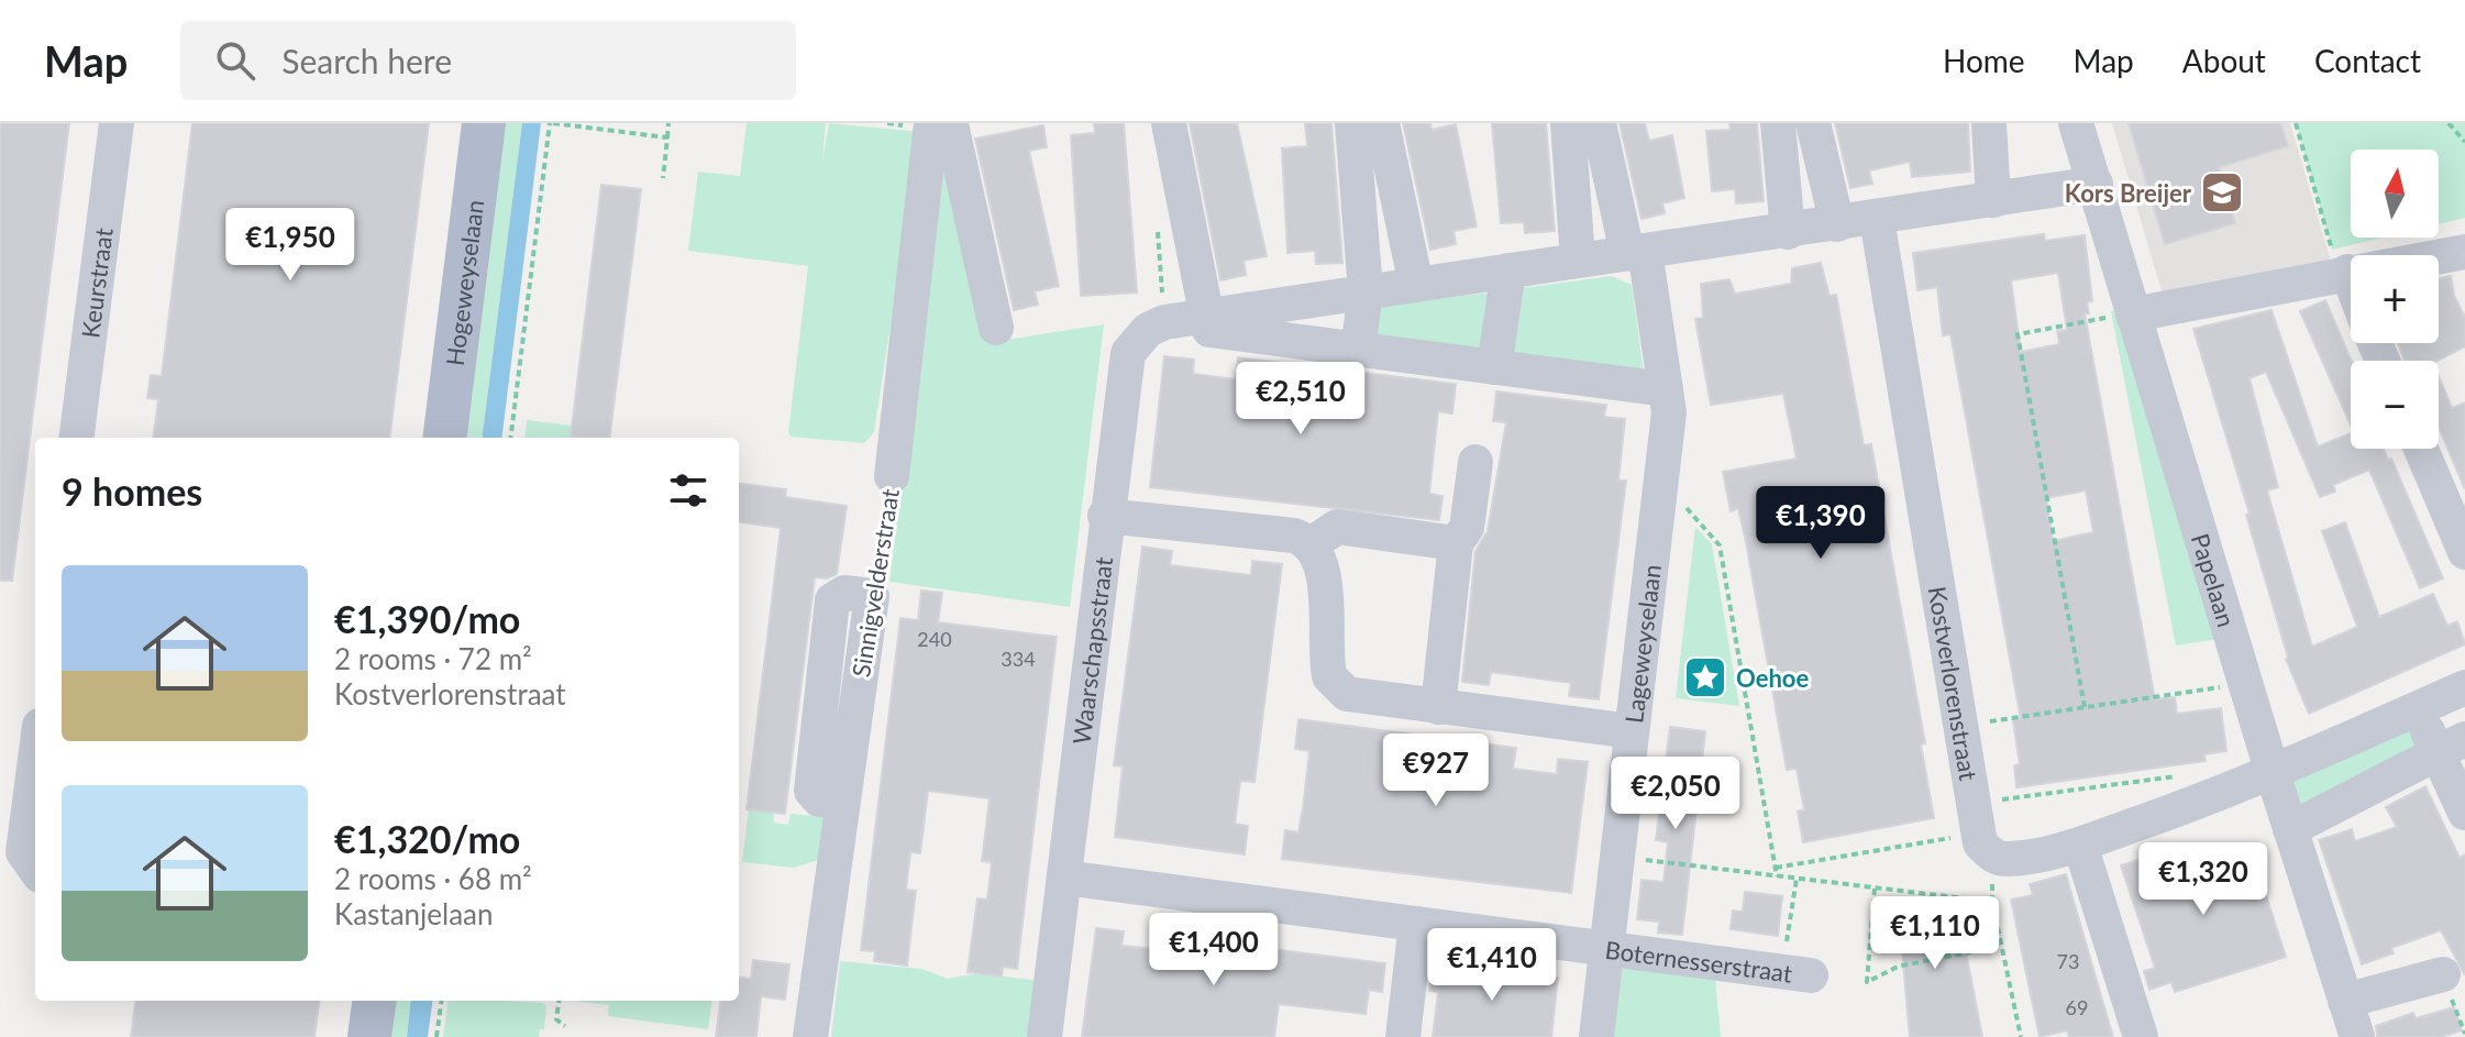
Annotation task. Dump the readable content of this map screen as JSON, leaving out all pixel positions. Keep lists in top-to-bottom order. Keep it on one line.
{"streets":{"main road":["Hogeweyselaan"],"street":["Keurstraat","Papelaan","Sinnigvelderstraat","Lageweyselaan","Waarschapsstraat","Kostverlorenstraat","Boternesserstraat"]},"crossings":[["Papelaan","Waarschapsstraat"],["Lageweyselaan","Waarschapsstraat"],["Lageweyselaan","Boternesserstraat"],["Waarschapsstraat","Kostverlorenstraat"],["Waarschapsstraat","Boternesserstraat"]],"places":{"school or university":["Kors Breijer"],"place":["Oehoe"]},"house_numbers":["240","334","73","69"],"north":"top","page":{"header":"Map","search":"Search here","nav":["Home","Map","About","Contact"],"map_buttons":["+","−"],"price":["€1,950","€2,510","€1,390","€927","€2,050","€1,320","€1,110","€1,400","€1,410"],"heading":"9 homes","list":[{"name":"€1,390/mo","note":"2 rooms · 72 m² · Kostverlorenstraat"},{"name":"€1,320/mo","note":"2 rooms · 68 m² · Kastanjelaan"}]}}
